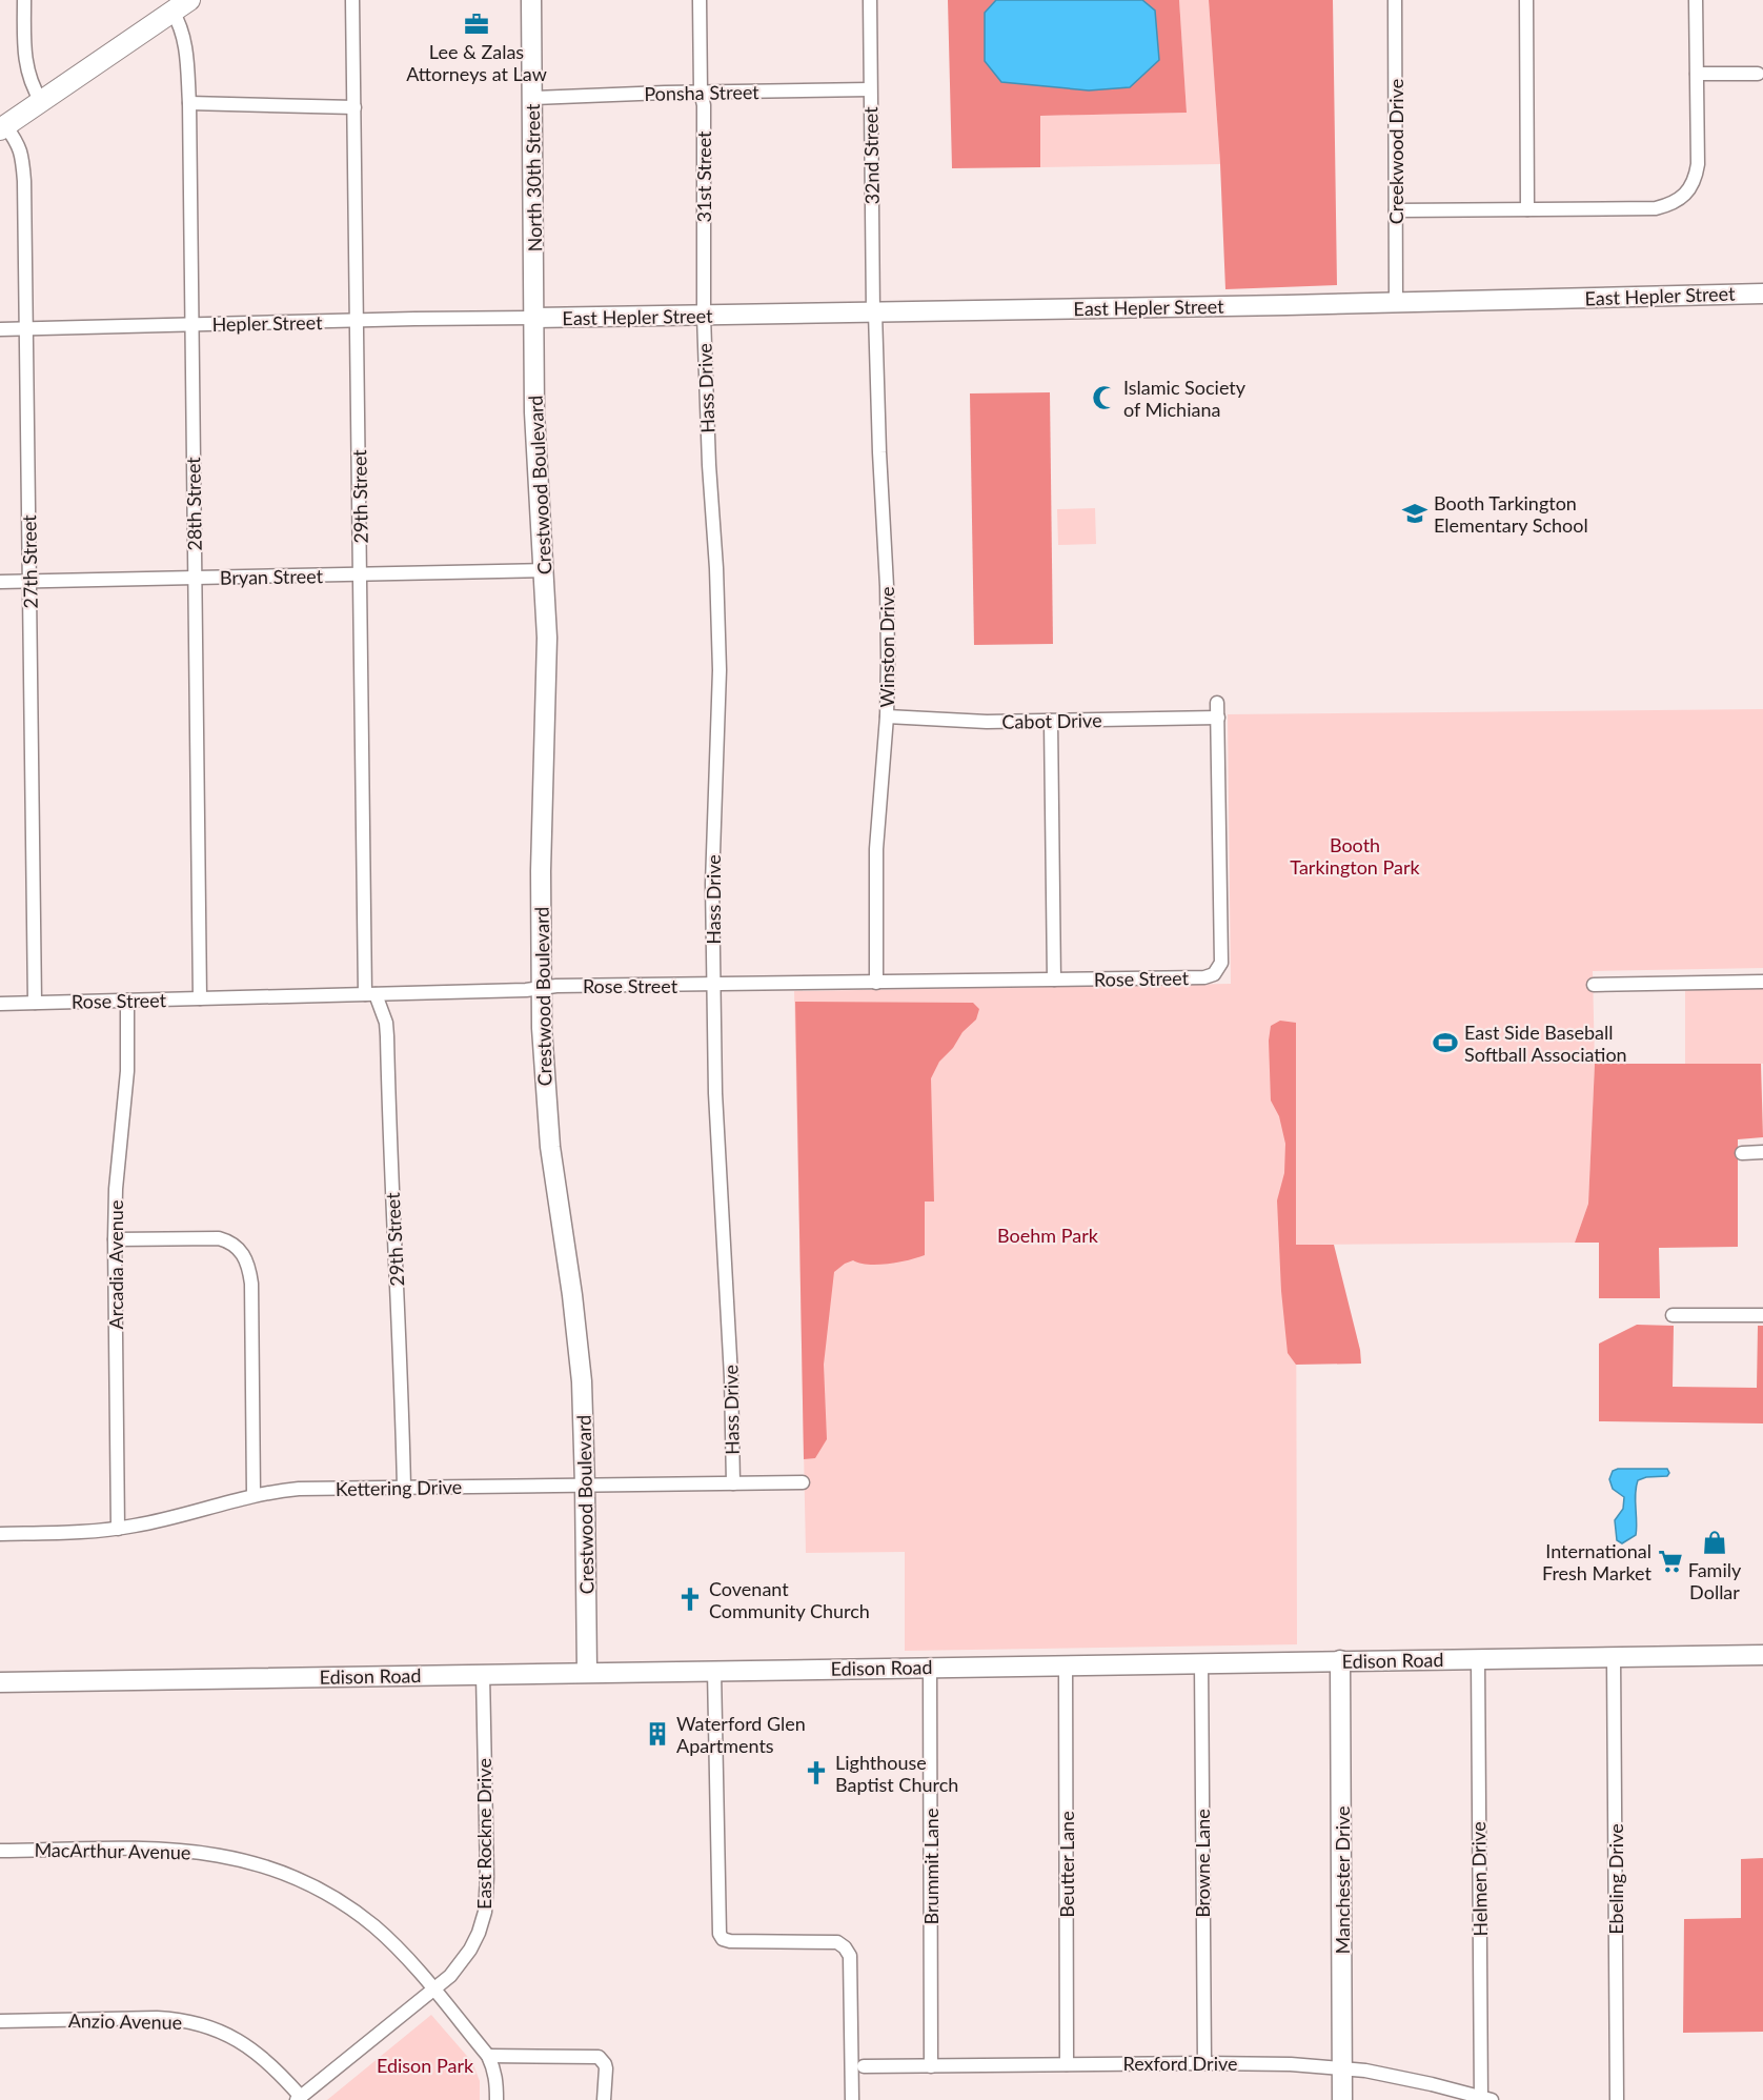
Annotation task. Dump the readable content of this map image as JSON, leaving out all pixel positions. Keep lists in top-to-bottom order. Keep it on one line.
{"streets":{"street":["Ponsha Street","Creekwood Drive","32nd Street","31st Street","North 30th Street","East Hepler Street","Hepler Street","Hass Drive","Crestwood Boulevard","29th Street","28th Street","27th Street","Bryan Street","Winston Drive","Cabot Drive","Rose Street","Arcadia Avenue","Kettering Drive","Edison Road","East Rockne Drive","MacArthur Avenue","Browne Lane","Beutter Lane","Brummit Lane","Helmen Drive","Ebeling Drive","Manchester Drive","Anzio Avenue","Rexford Drive"]},"crossings":[["Ponsha Street","32nd Street"],["Ponsha Street","31st Street"],["Ponsha Street","North 30th Street"],["Creekwood Drive","East Hepler Street"],["32nd Street","East Hepler Street"],["32nd Street","Winston Drive"],["31st Street","East Hepler Street"],["31st Street","Hass Drive"],["North 30th Street","East Hepler Street"],["North 30th Street","Hepler Street"],["North 30th Street","Crestwood Boulevard"],["East Hepler Street","Hepler Street"],["East Hepler Street","Hass Drive"],["East Hepler Street","Crestwood Boulevard"],["East Hepler Street","Winston Drive"],["Hepler Street","Crestwood Boulevard"],["Hepler Street","29th Street"],["Hepler Street","28th Street"],["Hepler Street","27th Street"],["Hass Drive","Rose Street"],["Hass Drive","Kettering Drive"],["Crestwood Boulevard","Bryan Street"],["Crestwood Boulevard","Rose Street"],["Crestwood Boulevard","Kettering Drive"],["Crestwood Boulevard","Edison Road"],["29th Street","Bryan Street"],["29th Street","Rose Street"],["29th Street","Kettering Drive"],["28th Street","Bryan Street"],["28th Street","Rose Street"],["27th Street","Bryan Street"],["27th Street","Rose Street"],["Winston Drive","Cabot Drive"],["Winston Drive","Rose Street"],["Cabot Drive","Rose Street"],["Rose Street","Arcadia Avenue"],["Arcadia Avenue","Kettering Drive"],["Edison Road","East Rockne Drive"],["Edison Road","Browne Lane"],["Edison Road","Beutter Lane"],["Edison Road","Brummit Lane"],["Edison Road","Helmen Drive"],["Edison Road","Ebeling Drive"],["Edison Road","Manchester Drive"],["East Rockne Drive","MacArthur Avenue"],["East Rockne Drive","Anzio Avenue"],["Browne Lane","Rexford Drive"],["Beutter Lane","Rexford Drive"],["Brummit Lane","Rexford Drive"],["Helmen Drive","Rexford Drive"],["Manchester Drive","Rexford Drive"]],"parks":["Booth Tarkington Park","Boehm Park","Edison Park"],"places":{"office":["Lee & Zalas Attorneys at Law"],"mosque":["Islamic Society of Michiana"],"school or university":["Booth Tarkington Elementary School"],"sports":["East Side Baseball Softball Association"],"shop":["Family Dollar"],"supermarket":["International Fresh Market"],"church":["Covenant Community Church","Lighthouse Baptist Church"],"building":["Waterford Glen Apartments"]}}
